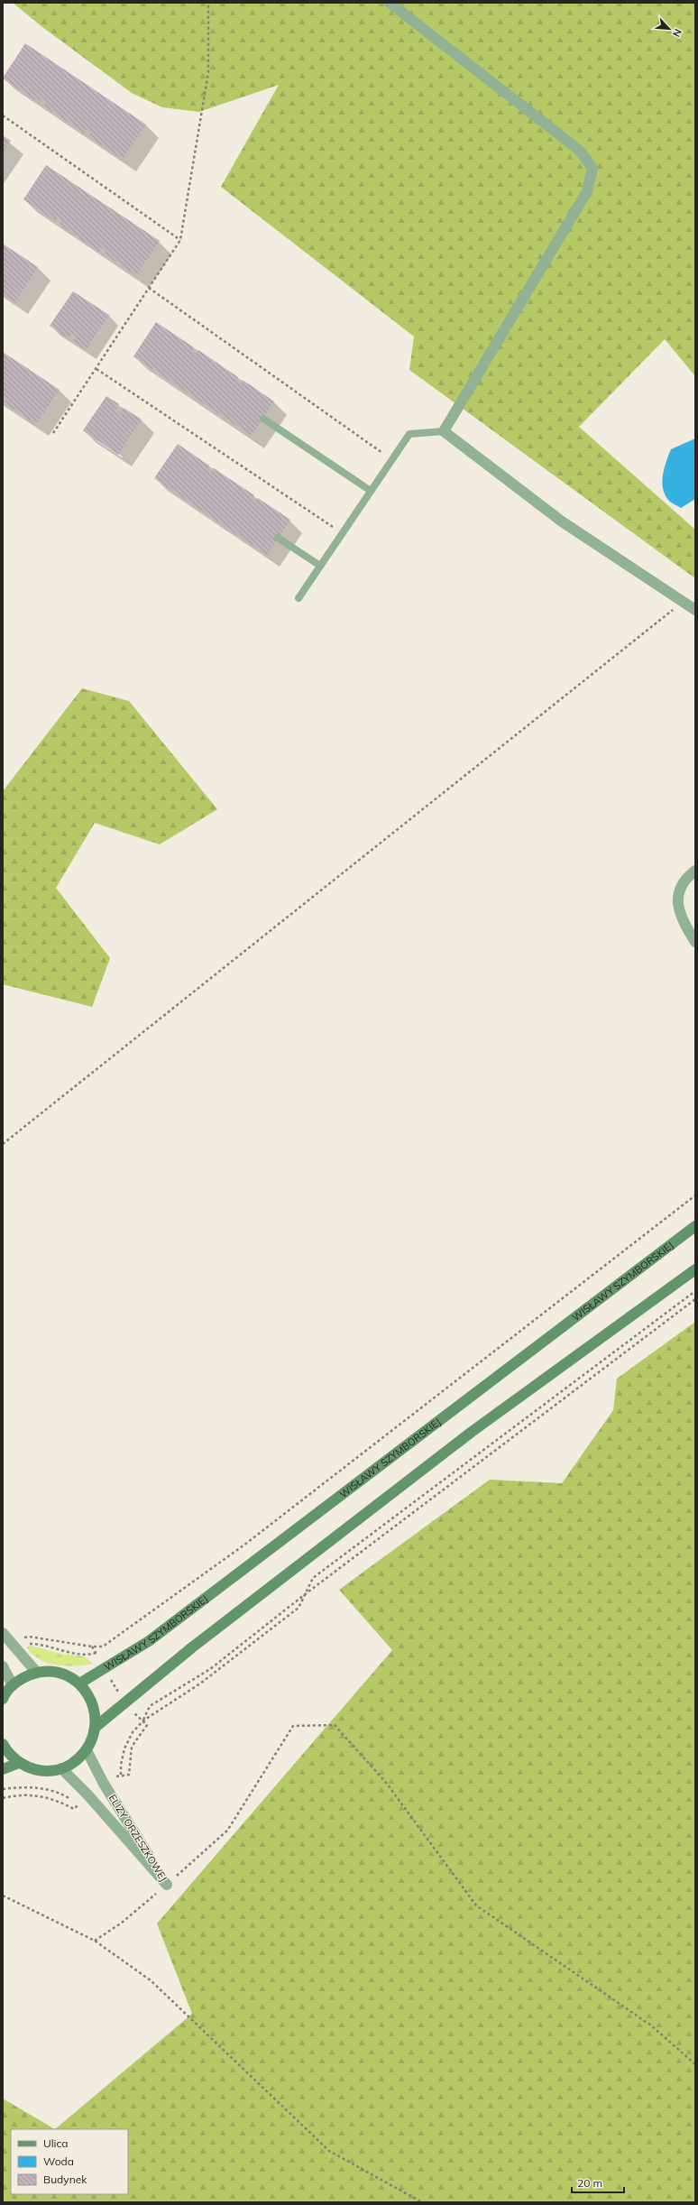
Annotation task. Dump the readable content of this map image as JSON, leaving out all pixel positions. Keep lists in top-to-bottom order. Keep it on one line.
{"streets":{"main road":["WISŁAWY SZYMBORSKIEJ"],"street":["ELIZY ORZESZKOWEJ"]},"legend":["Ulica","Woda","Budynek"],"scale_bar":"20 m","north":"bottom right"}
